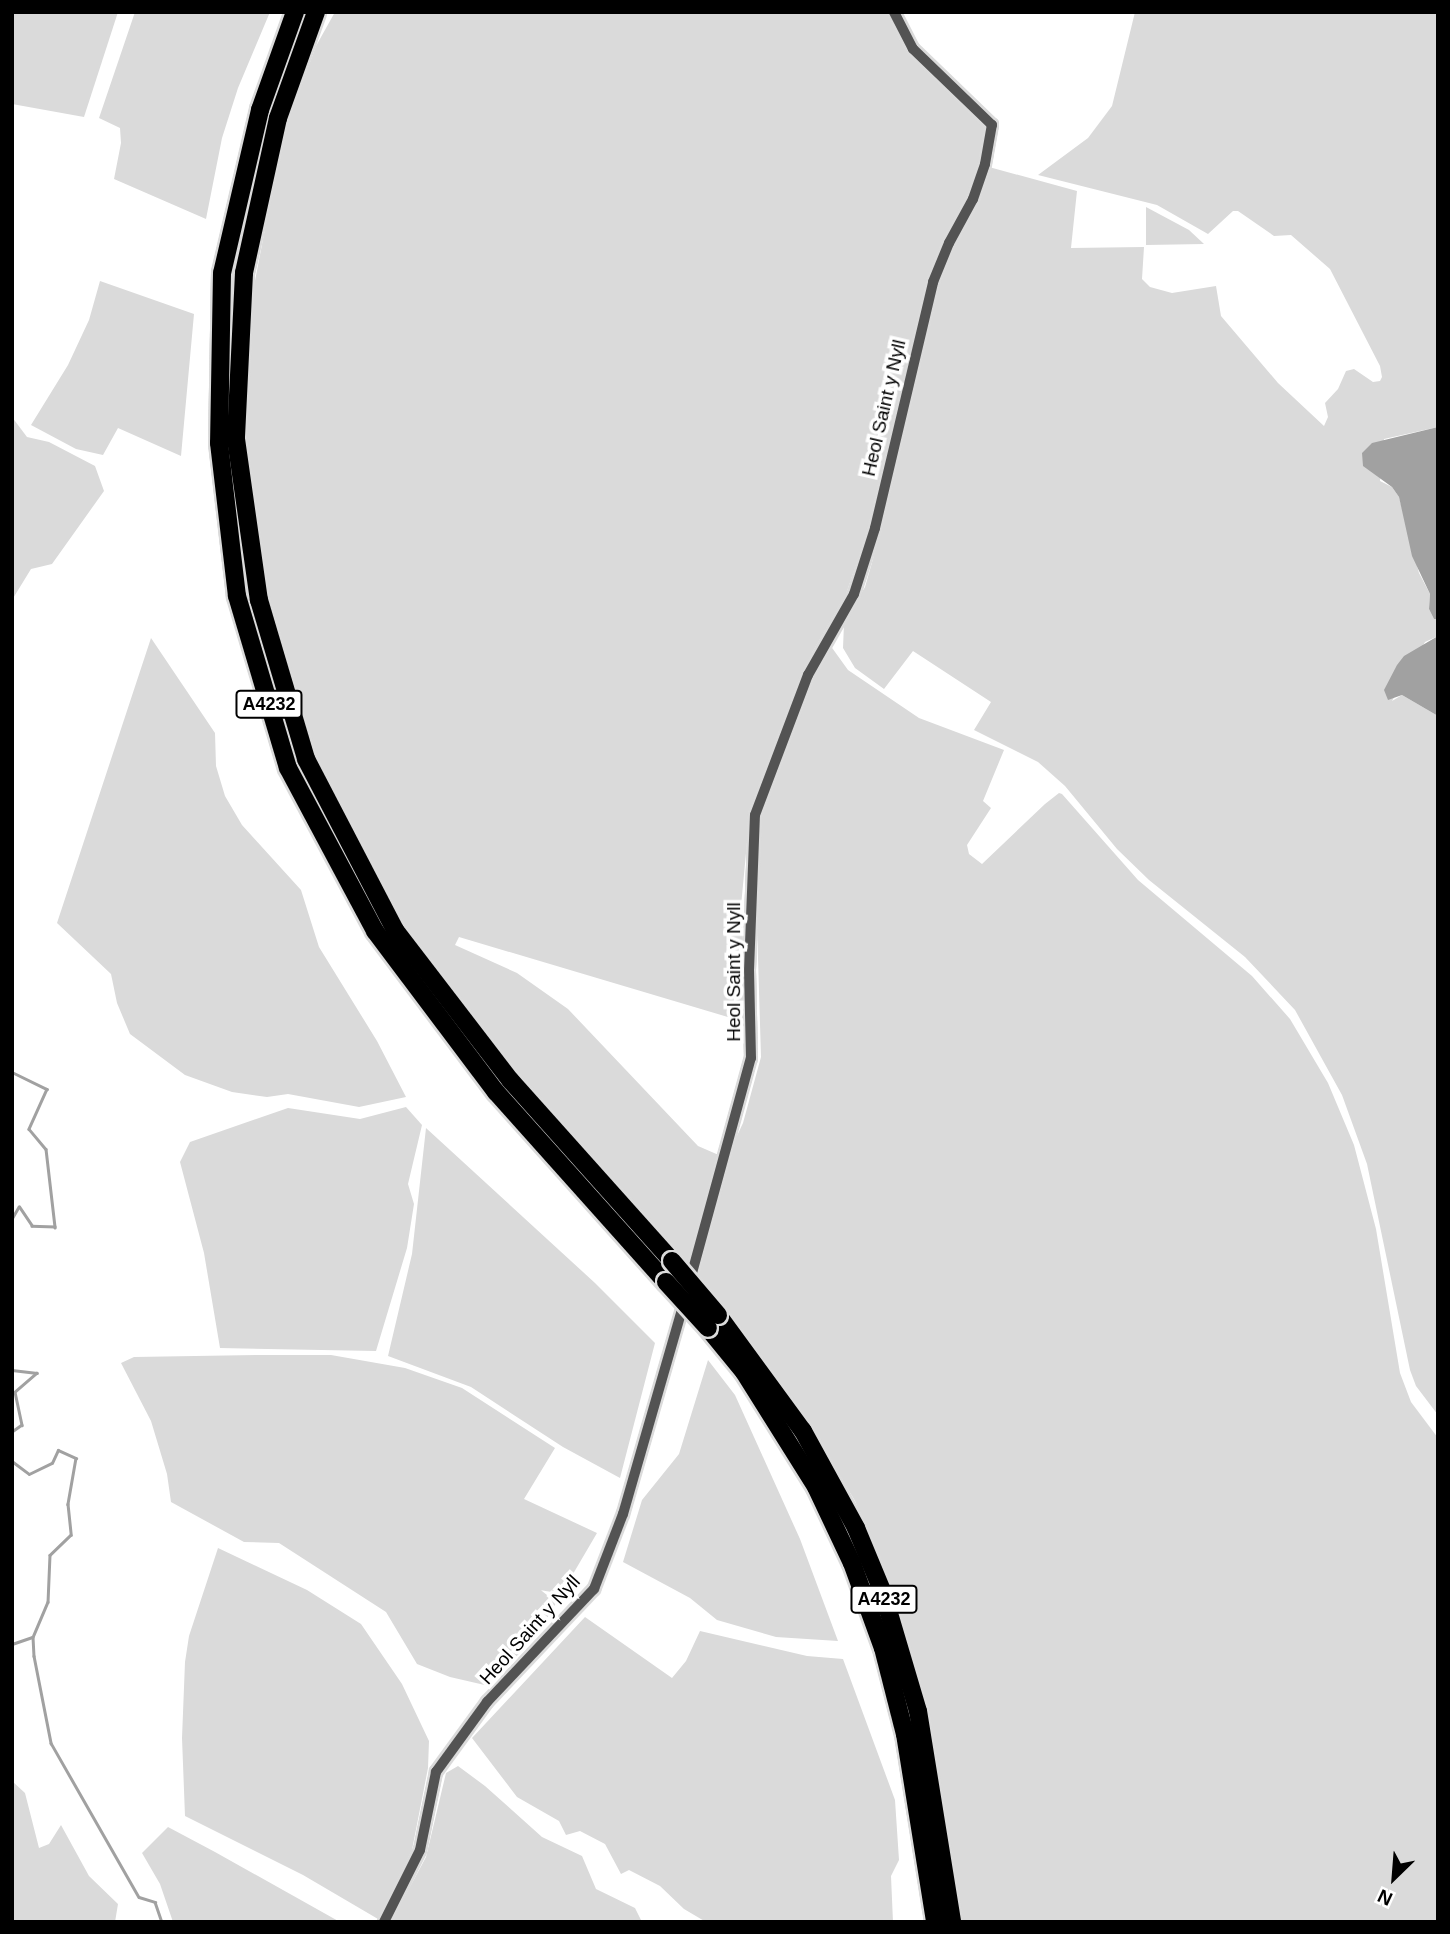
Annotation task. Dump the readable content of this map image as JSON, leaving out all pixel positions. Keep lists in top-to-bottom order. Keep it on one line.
{"streets":{"highway":["A4232"],"street":["Heol Saint y Nyll"]},"north":"bottom left"}
